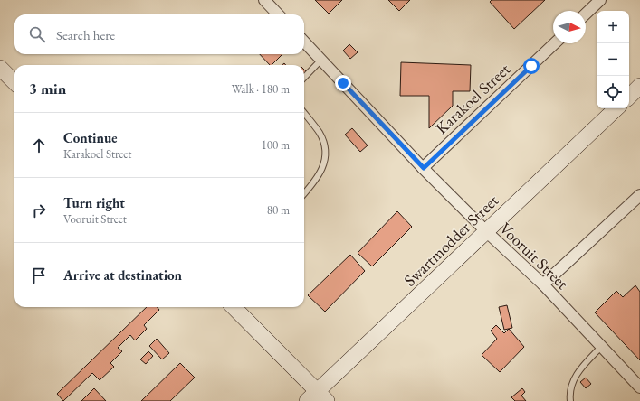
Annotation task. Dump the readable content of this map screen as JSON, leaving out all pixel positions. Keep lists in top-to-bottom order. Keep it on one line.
{"streets":{"main road":["Swartmodder Street"],"street":["Karakoel Street","Vooruit Street"]},"crossings":[["Karakoel Street","Vooruit Street"],["Swartmodder Street","Vooruit Street"]],"north":"right","page":{"map_buttons":["+","−"],"search":"Search here","heading":["3 min","Walk · 180 m"],"list":[["Continue","Karakoel Street","100 m"],["Turn right","Vooruit Street","80 m"],"Arrive at destination"]}}
